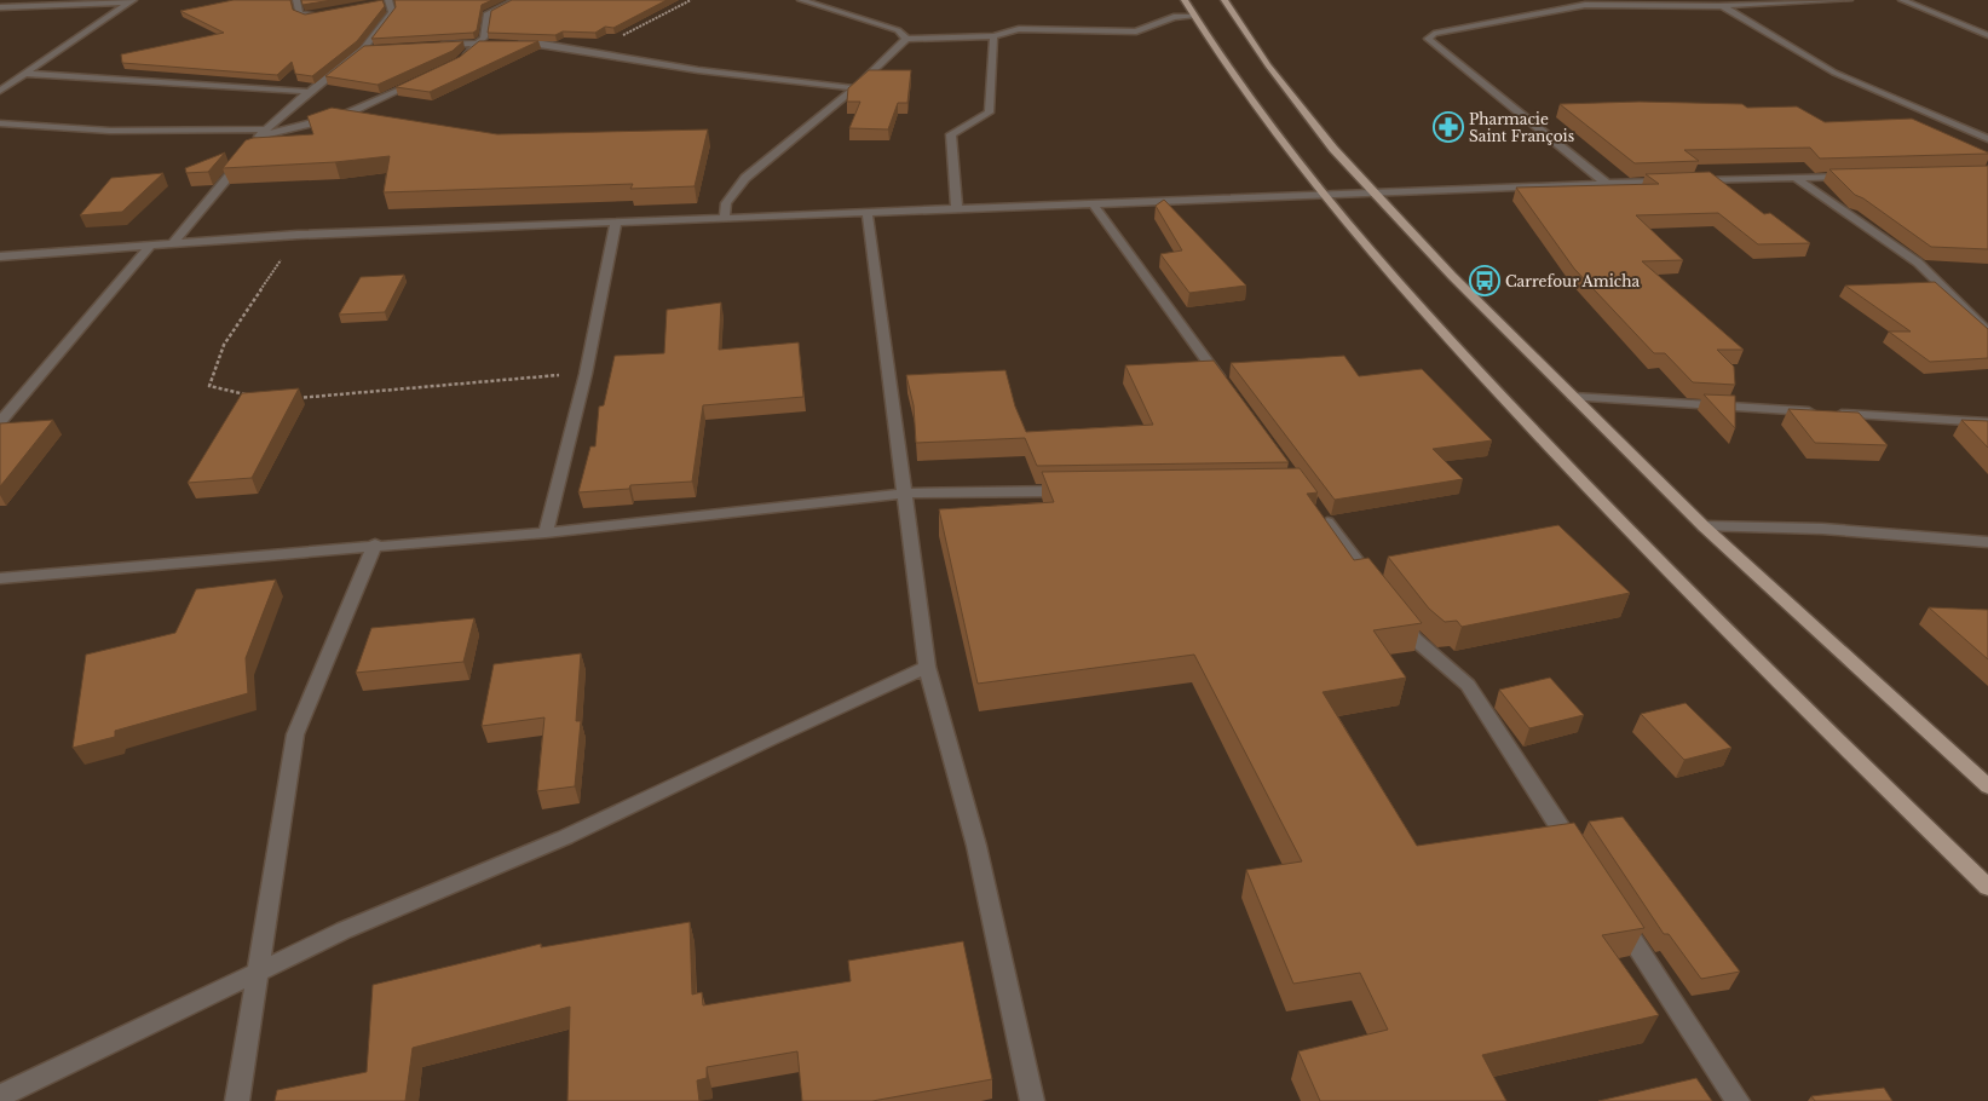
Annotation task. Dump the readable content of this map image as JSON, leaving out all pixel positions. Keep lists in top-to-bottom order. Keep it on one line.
{"places":{"pharmacy":["Pharmacie Saint François"],"bus stop":["Carrefour Amicha"]}}
